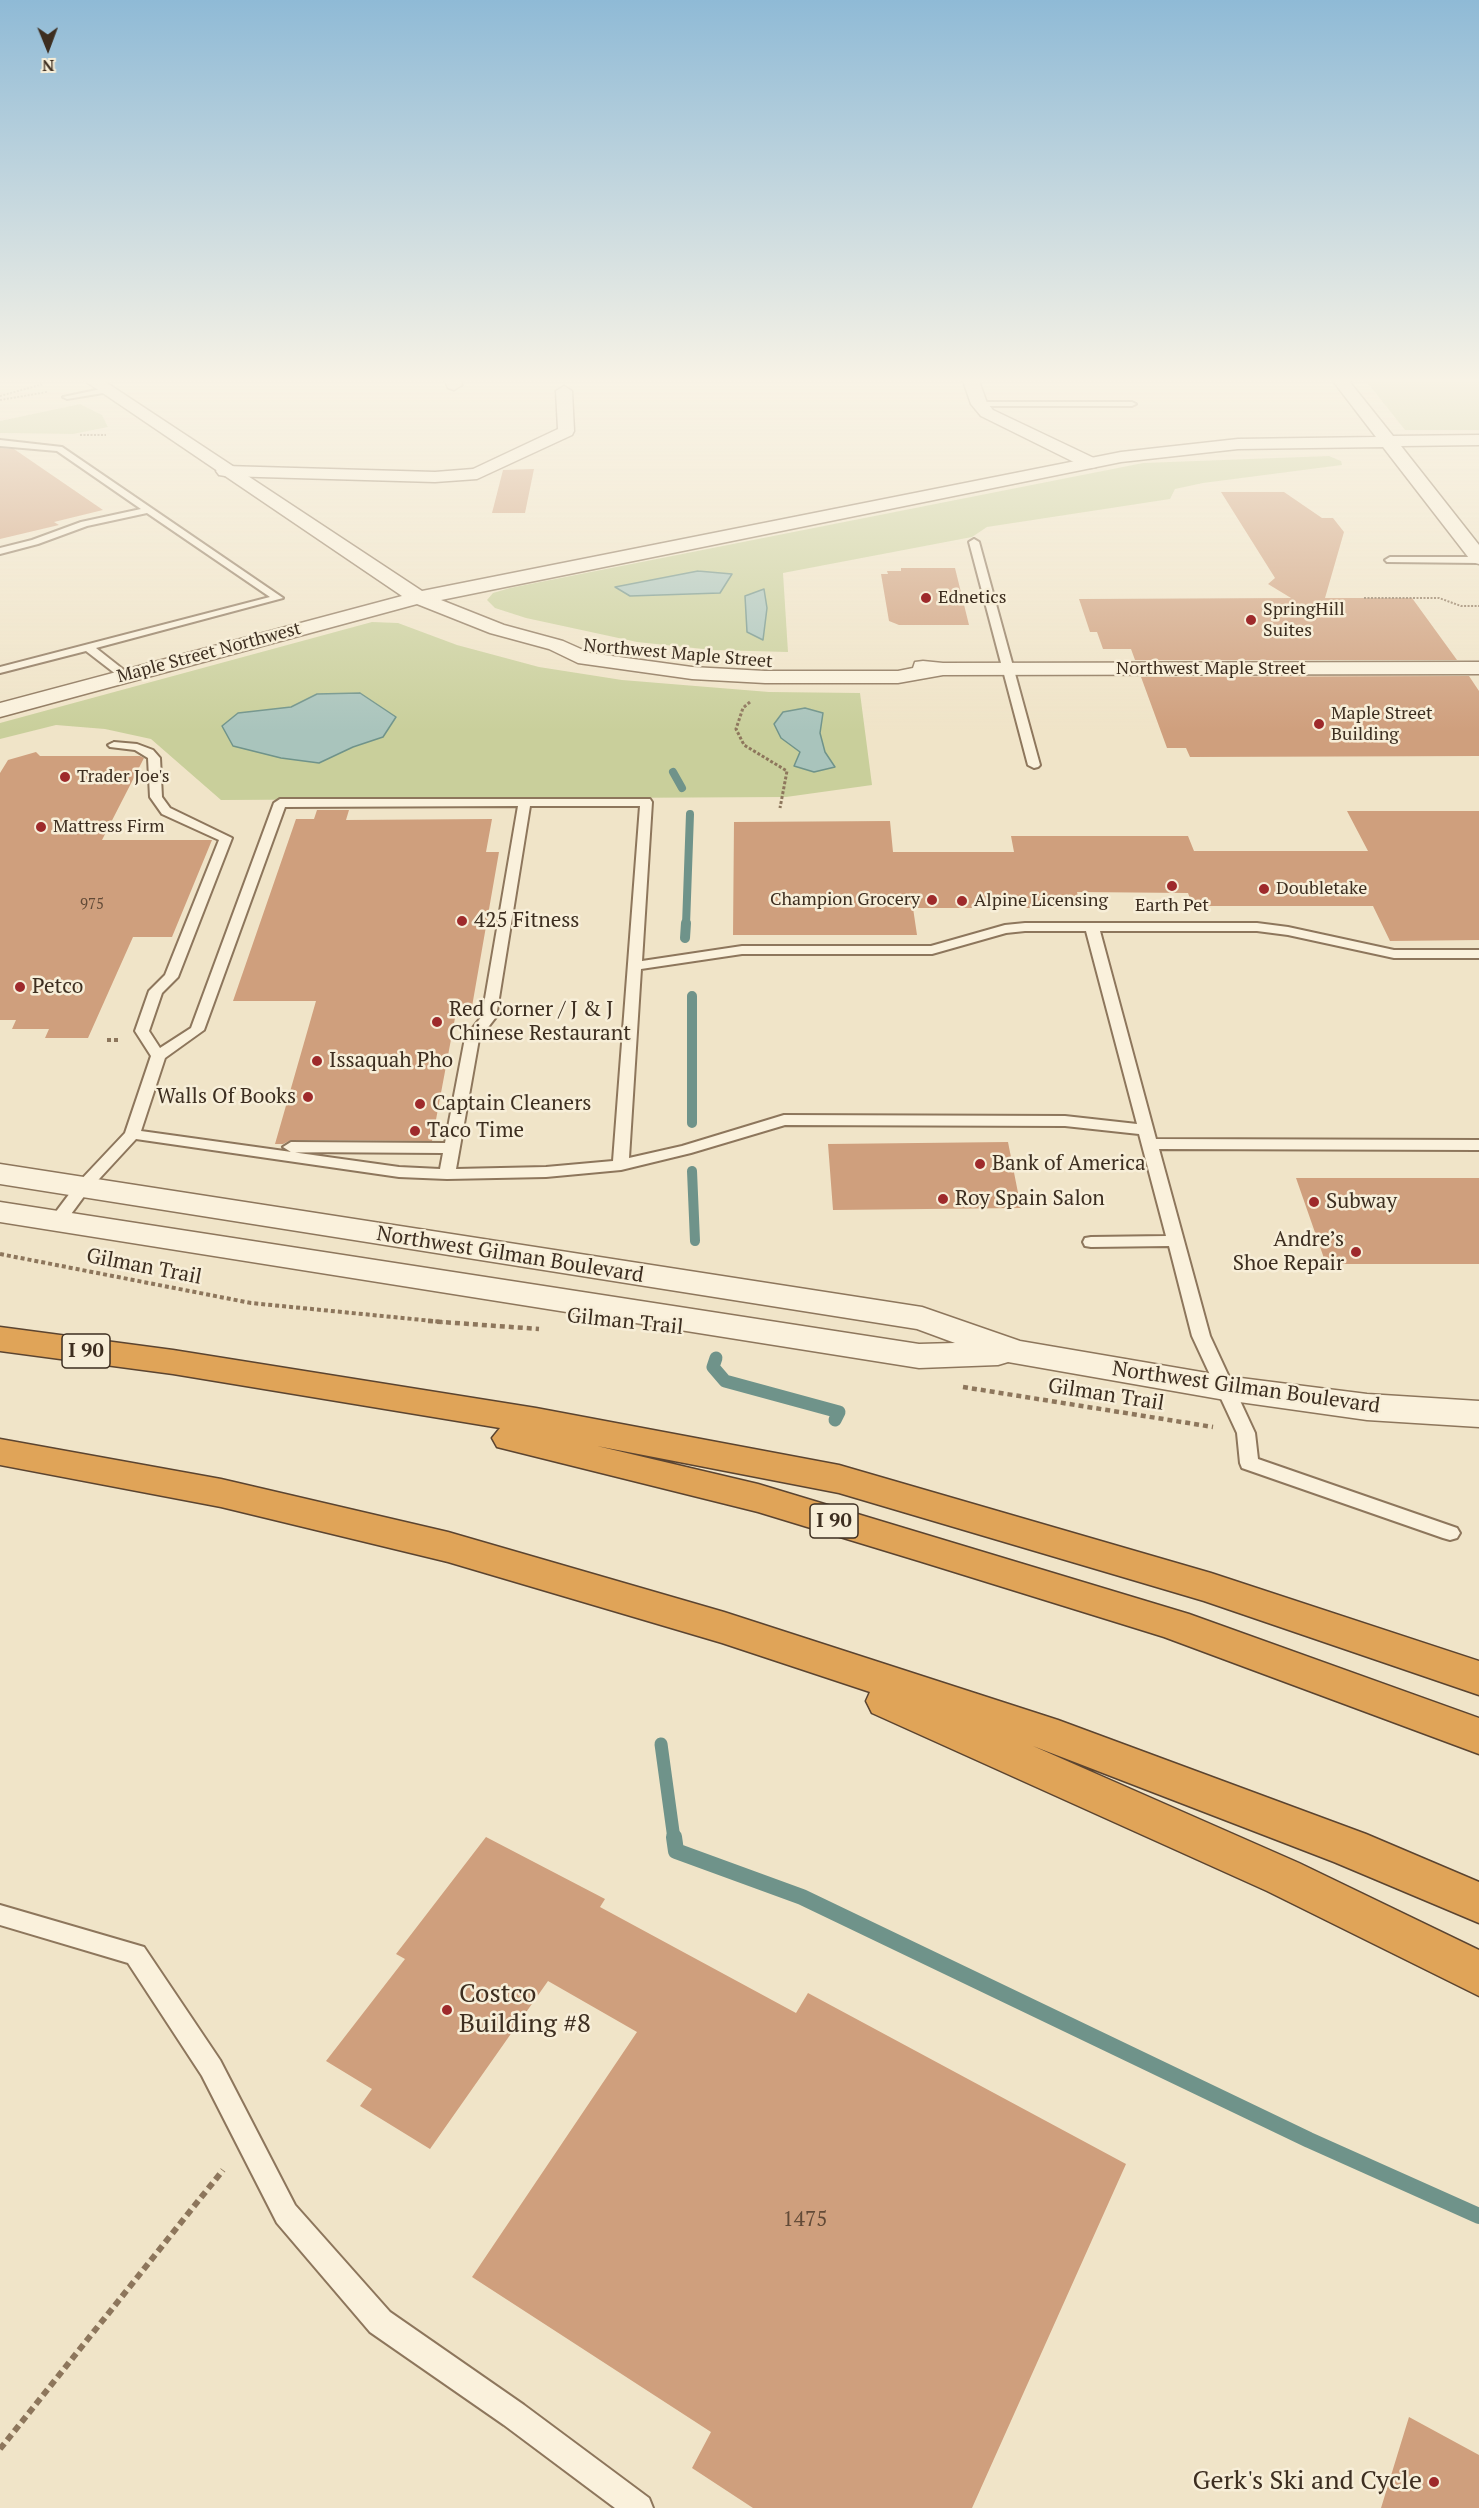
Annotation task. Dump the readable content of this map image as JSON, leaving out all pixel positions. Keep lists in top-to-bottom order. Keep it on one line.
{"streets":{"highway":["I 90"],"street":["Maple Street Northwest","Northwest Maple Street","Northwest Gilman Boulevard"],"path":["Gilman Trail"]},"crossings":[["Maple Street Northwest","Northwest Maple Street"]],"places":["Ednetics","SpringHill Suites","Maple Street Building","Trader Joe's","Mattress Firm","Earth Pet","Doubletake","Champion Grocery","Alpine Licensing","425 Fitness","Petco","Red Corner / J & J Chinese Restaurant","Issaquah Pho","Walls Of Books","Captain Cleaners","Taco Time","Bank of America","Roy Spain Salon","Subway","Andre’s Shoe Repair","Costco Building #8","Gerk's Ski and Cycle"],"house_numbers":["975","1475"],"north":"bottom"}
